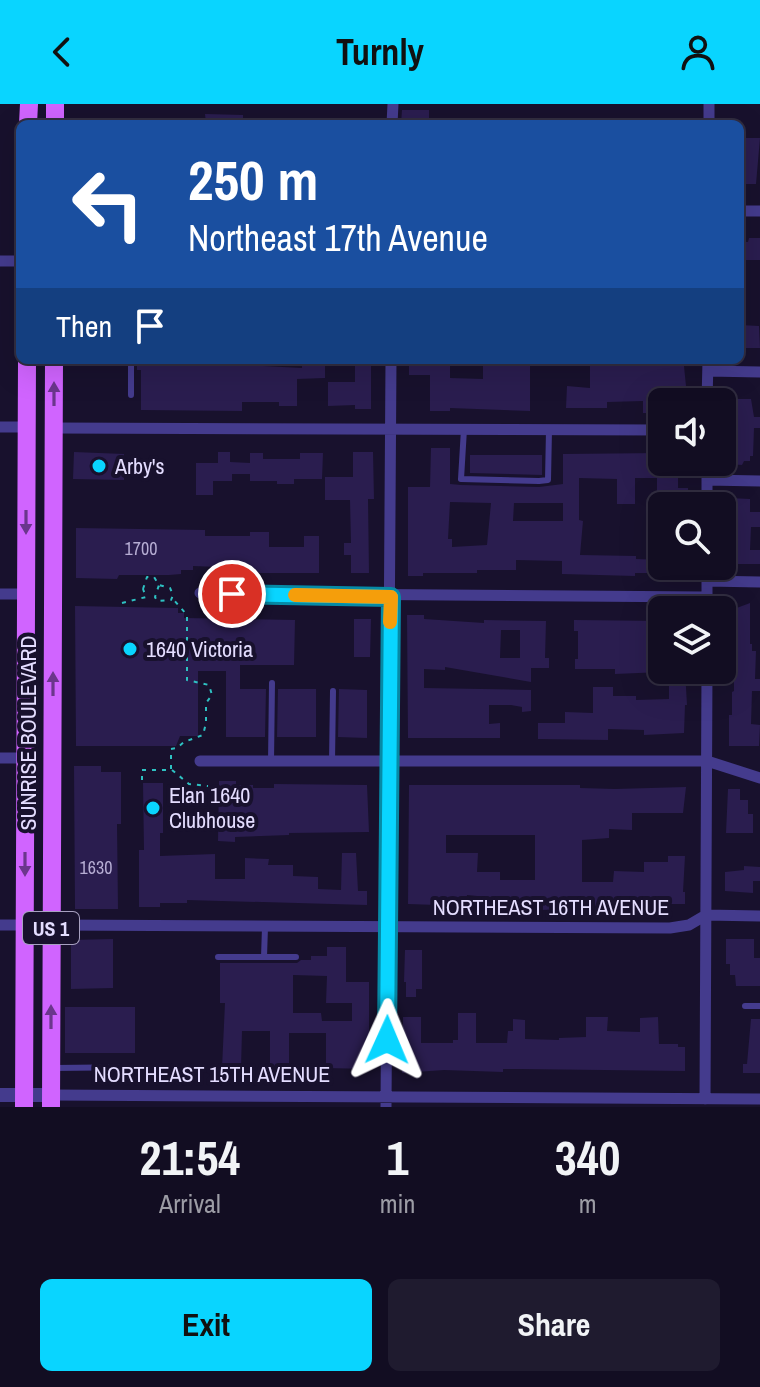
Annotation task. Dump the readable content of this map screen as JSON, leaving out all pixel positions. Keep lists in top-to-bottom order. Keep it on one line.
{"streets":{"main road":["SUNRISE BOULEVARD","US 1"],"street":["NORTHEAST 16TH AVENUE","NORTHEAST 15TH AVENUE"]},"crossings":[["SUNRISE BOULEVARD","NORTHEAST 16TH AVENUE"],["SUNRISE BOULEVARD","NORTHEAST 15TH AVENUE"]],"places":["Arby's","1640 Victoria","Elan 1640 Clubhouse"],"house_numbers":["1700","1630"],"page":{"header":"Turnly","turn":["250 m","Northeast 17th Avenue"],"then":"Then","eta":["21:54","Arrival","1","min","340","m"],"buttons":["Exit","Share"]}}
